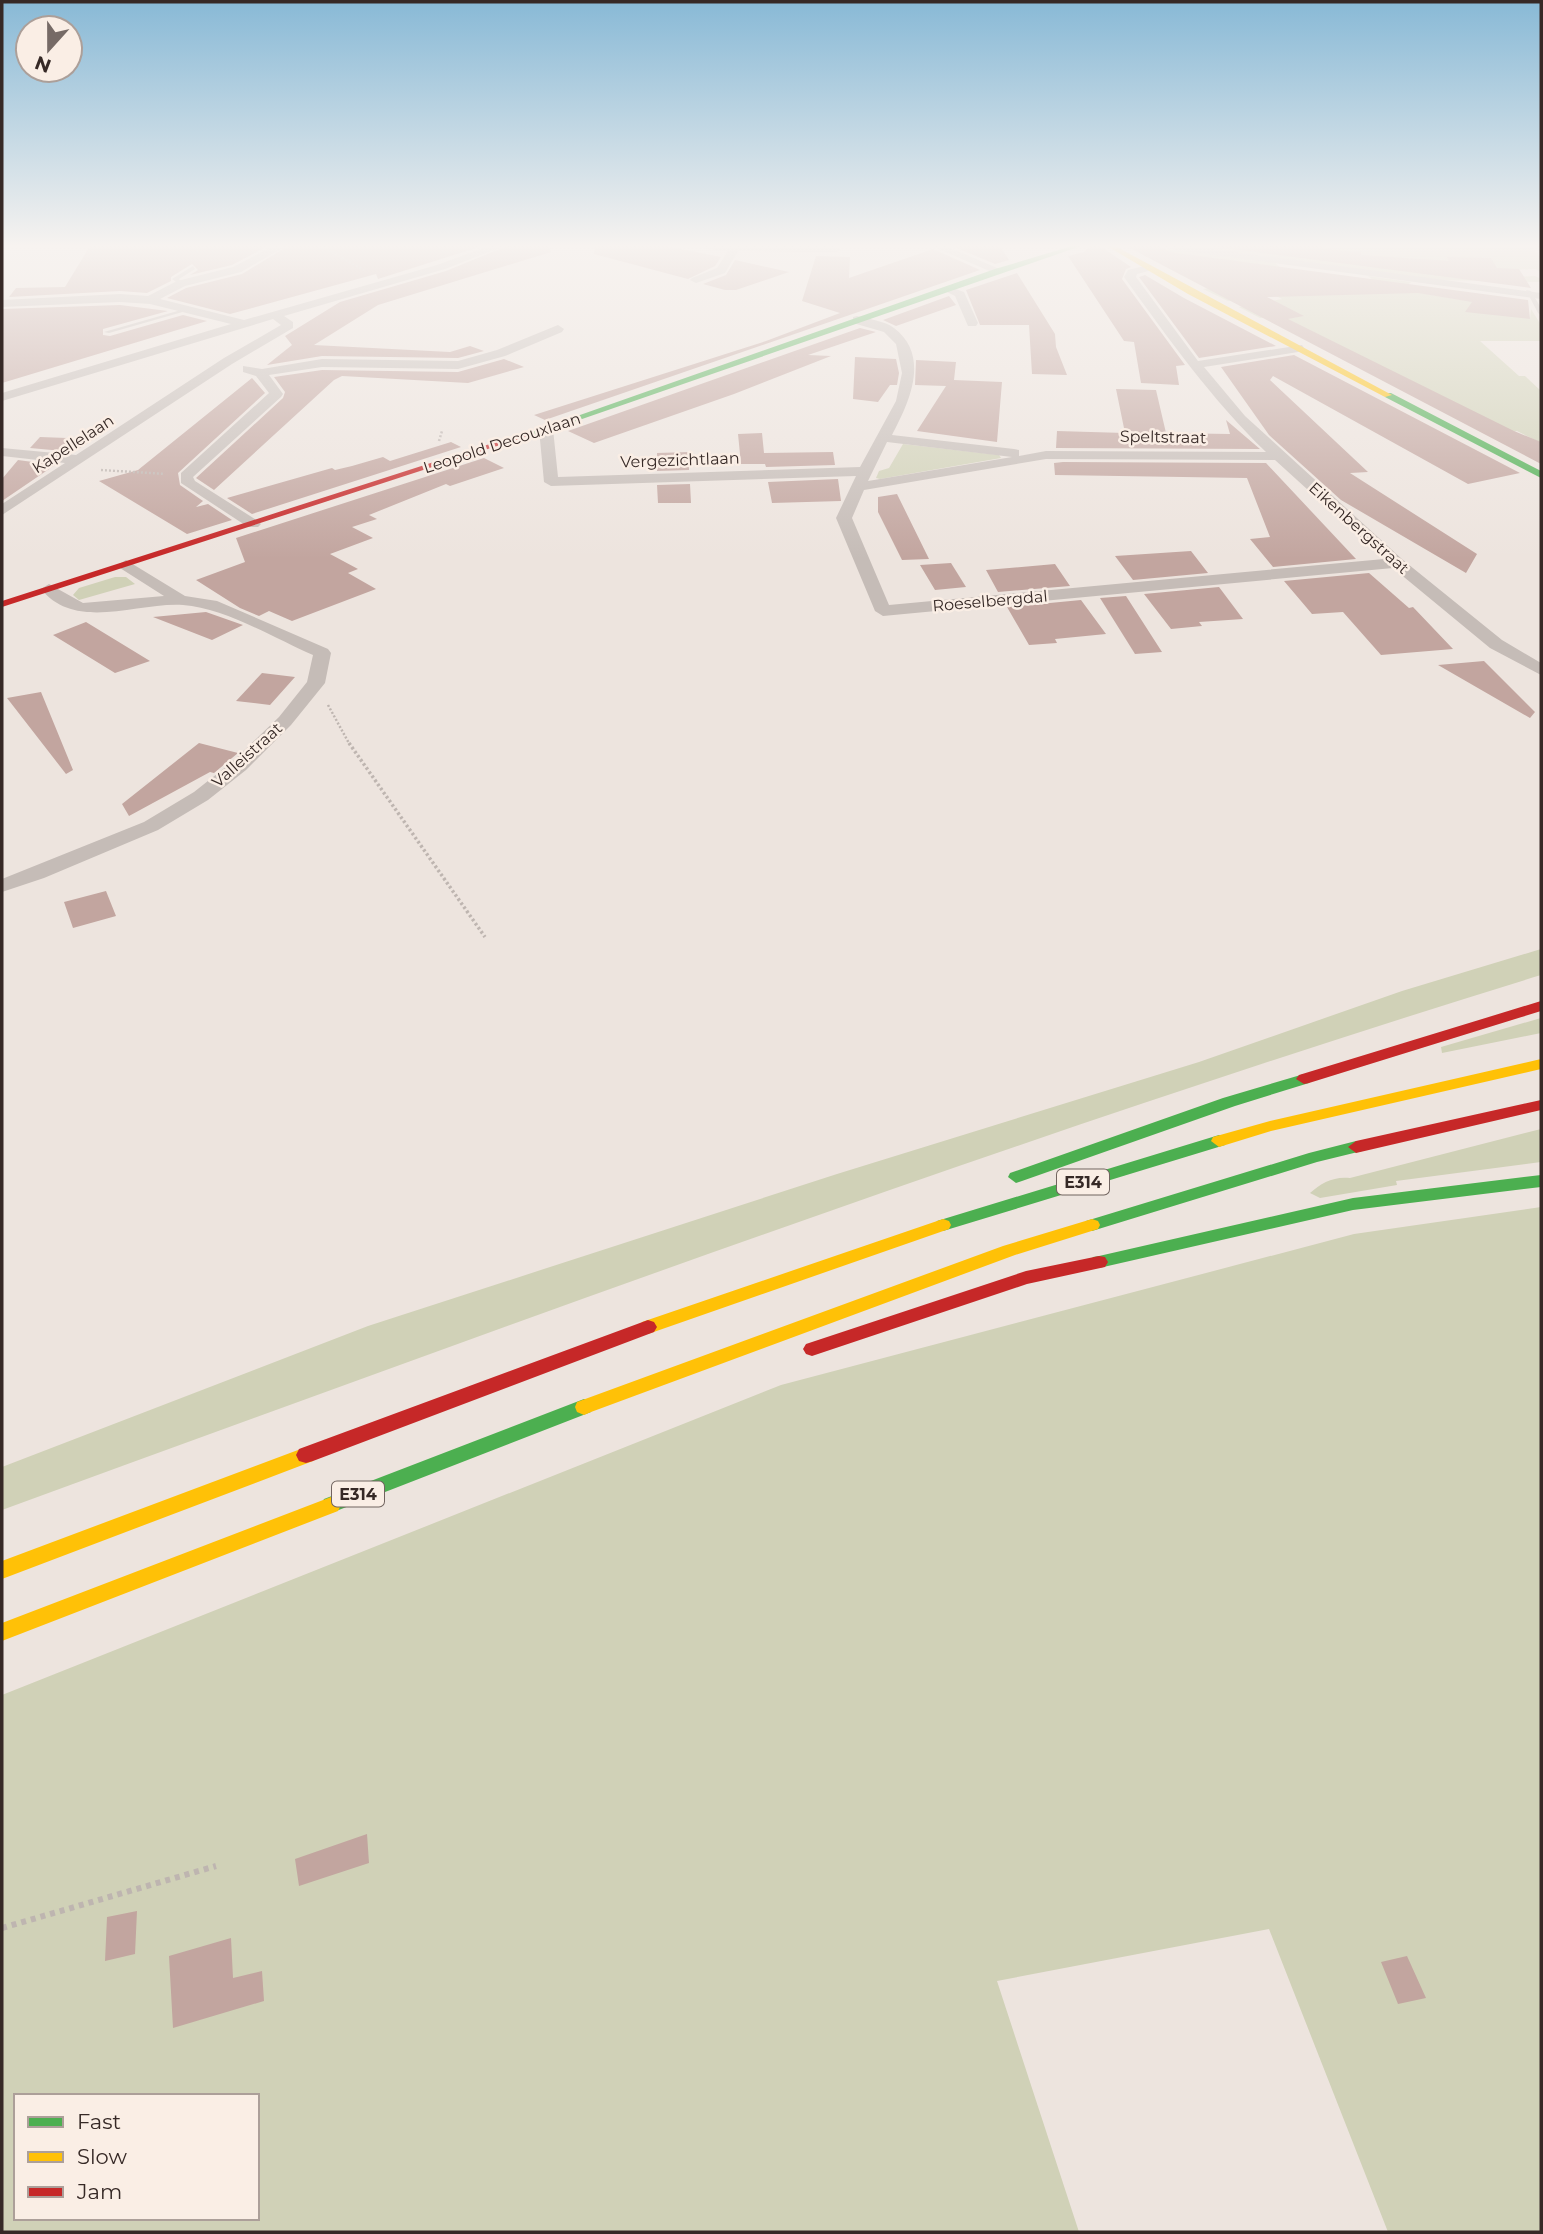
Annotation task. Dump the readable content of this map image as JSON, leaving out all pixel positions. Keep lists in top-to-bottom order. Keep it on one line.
{"streets":{"main road":["Leopold Decouxlaan","E314"],"street":["Speltstraat","Kapellelaan","Vergezichtlaan","Eikenbergstraat","Roeselbergdal","Valleistraat"]},"crossings":[["Speltstraat","Eikenbergstraat"],["Speltstraat","Roeselbergdal"],["Leopold Decouxlaan","Vergezichtlaan"],["Vergezichtlaan","Roeselbergdal"],["Eikenbergstraat","Roeselbergdal"]],"legend":["Fast","Slow","Jam"],"north":"bottom"}
